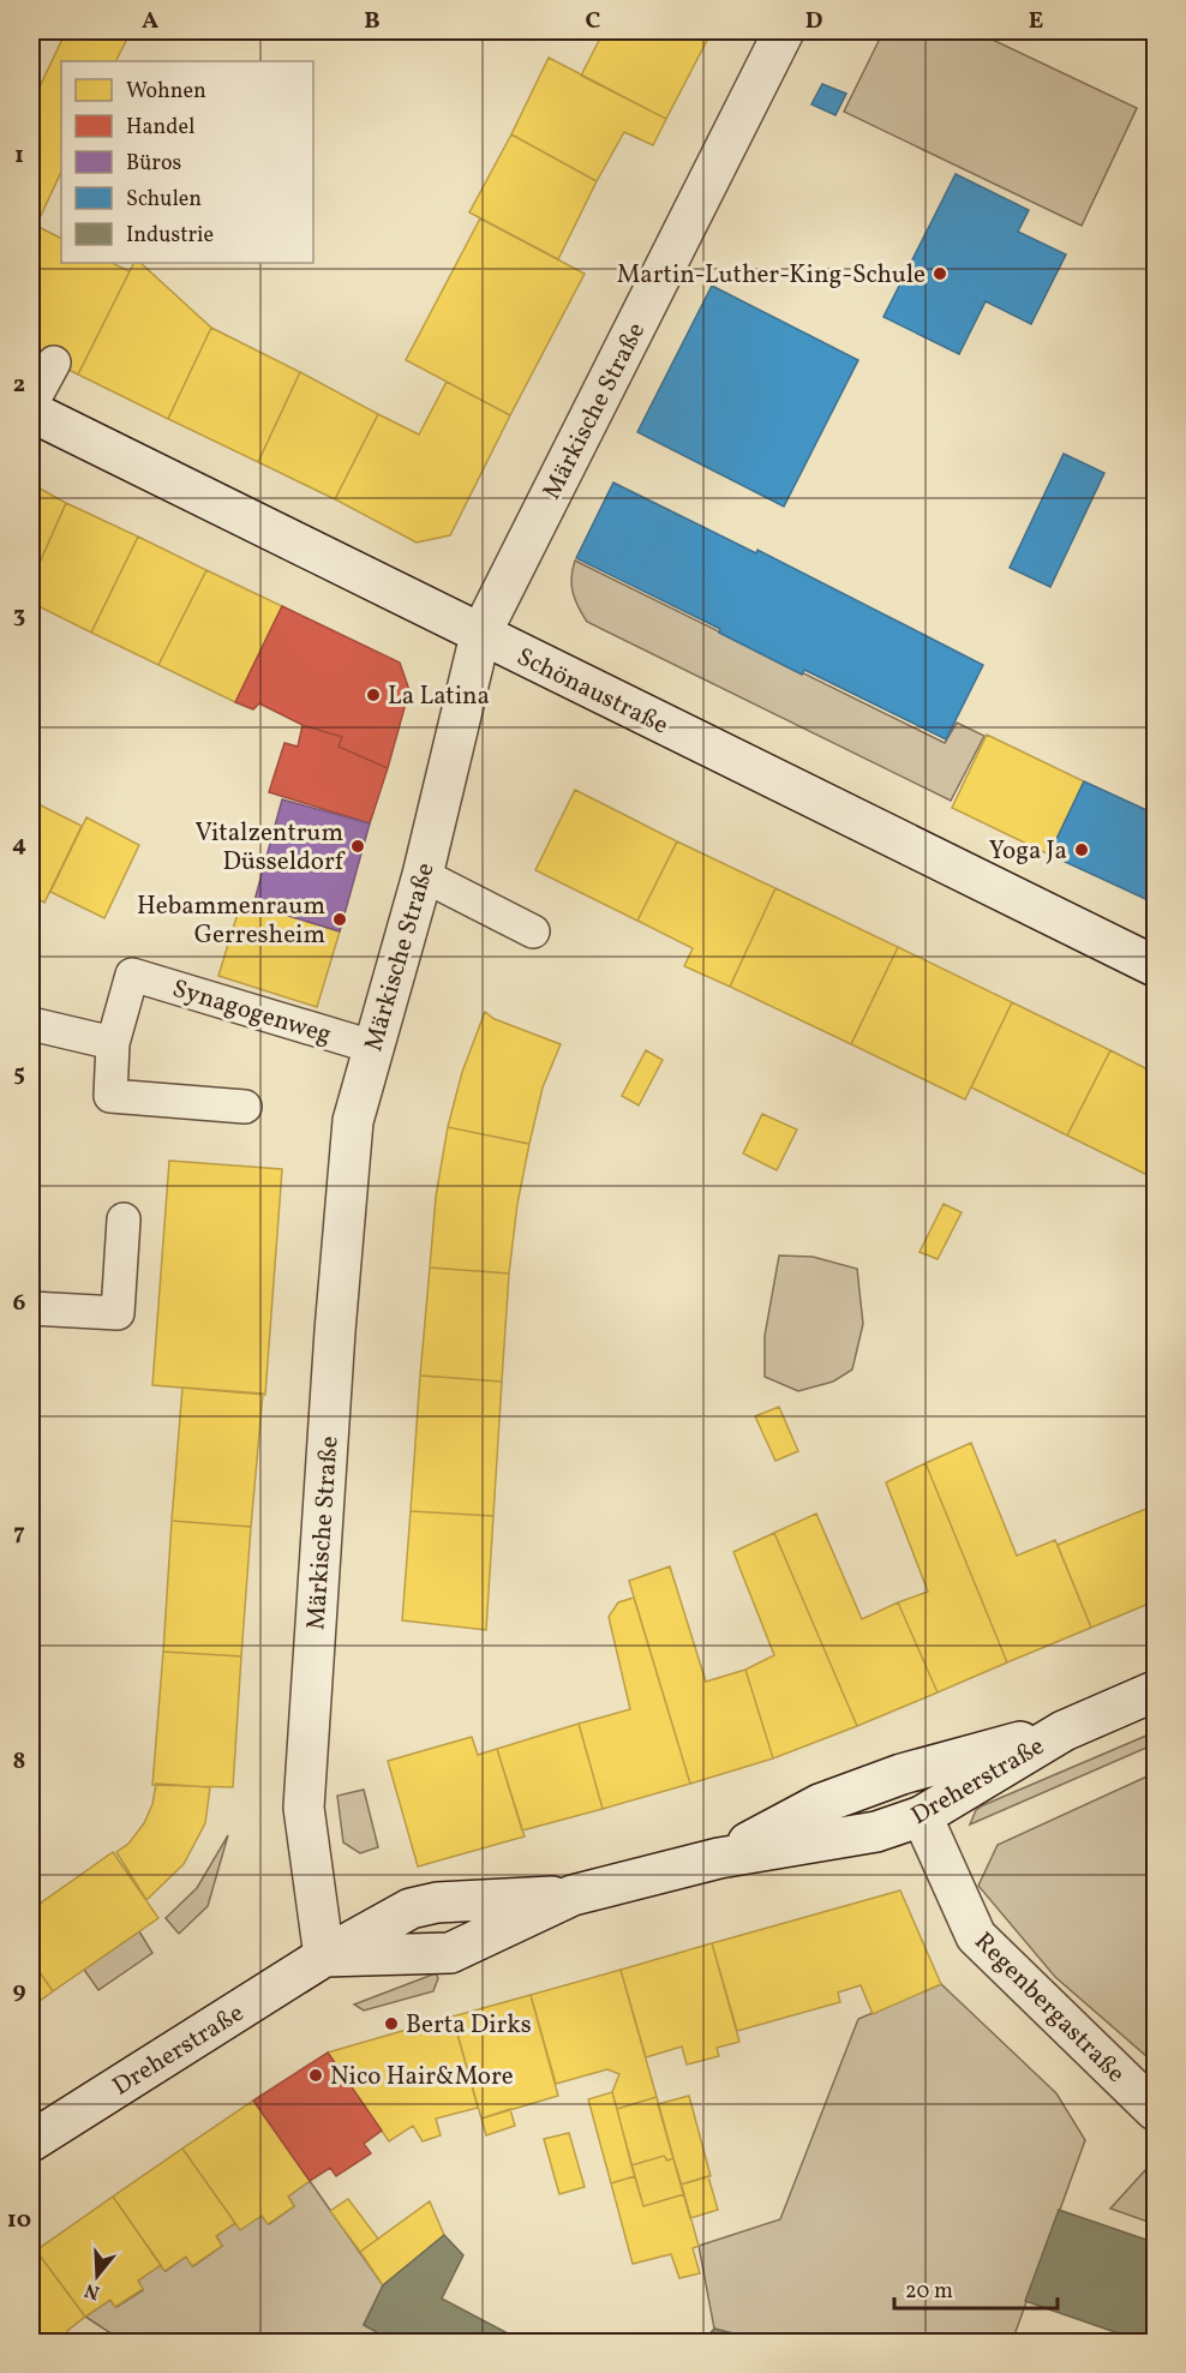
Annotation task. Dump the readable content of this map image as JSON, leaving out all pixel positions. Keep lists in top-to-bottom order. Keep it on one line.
{"streets":{"street":["Märkische Straße","Schönaustraße","Dreherstraße","Regenbergastraße"],"lane":["Synagogenweg"]},"crossings":[["Märkische Straße","Schönaustraße"],["Märkische Straße","Synagogenweg"],["Märkische Straße","Dreherstraße"],["Dreherstraße","Regenbergastraße"]],"places":["Martin-Luther-King-Schule","La Latina","Vitalzentrum Düsseldorf","Yoga Ja","Hebammenraum Gerresheim","Berta Dirks","Nico Hair&More"],"legend":["Wohnen","Handel","Büros","Schulen","Industrie"],"scale_bar":"20 m","north":"bottom","grid":{"columns":["A","B","C","D","E"],"rows":["1","2","3","4","5","6","7","8","9","10"]}}
